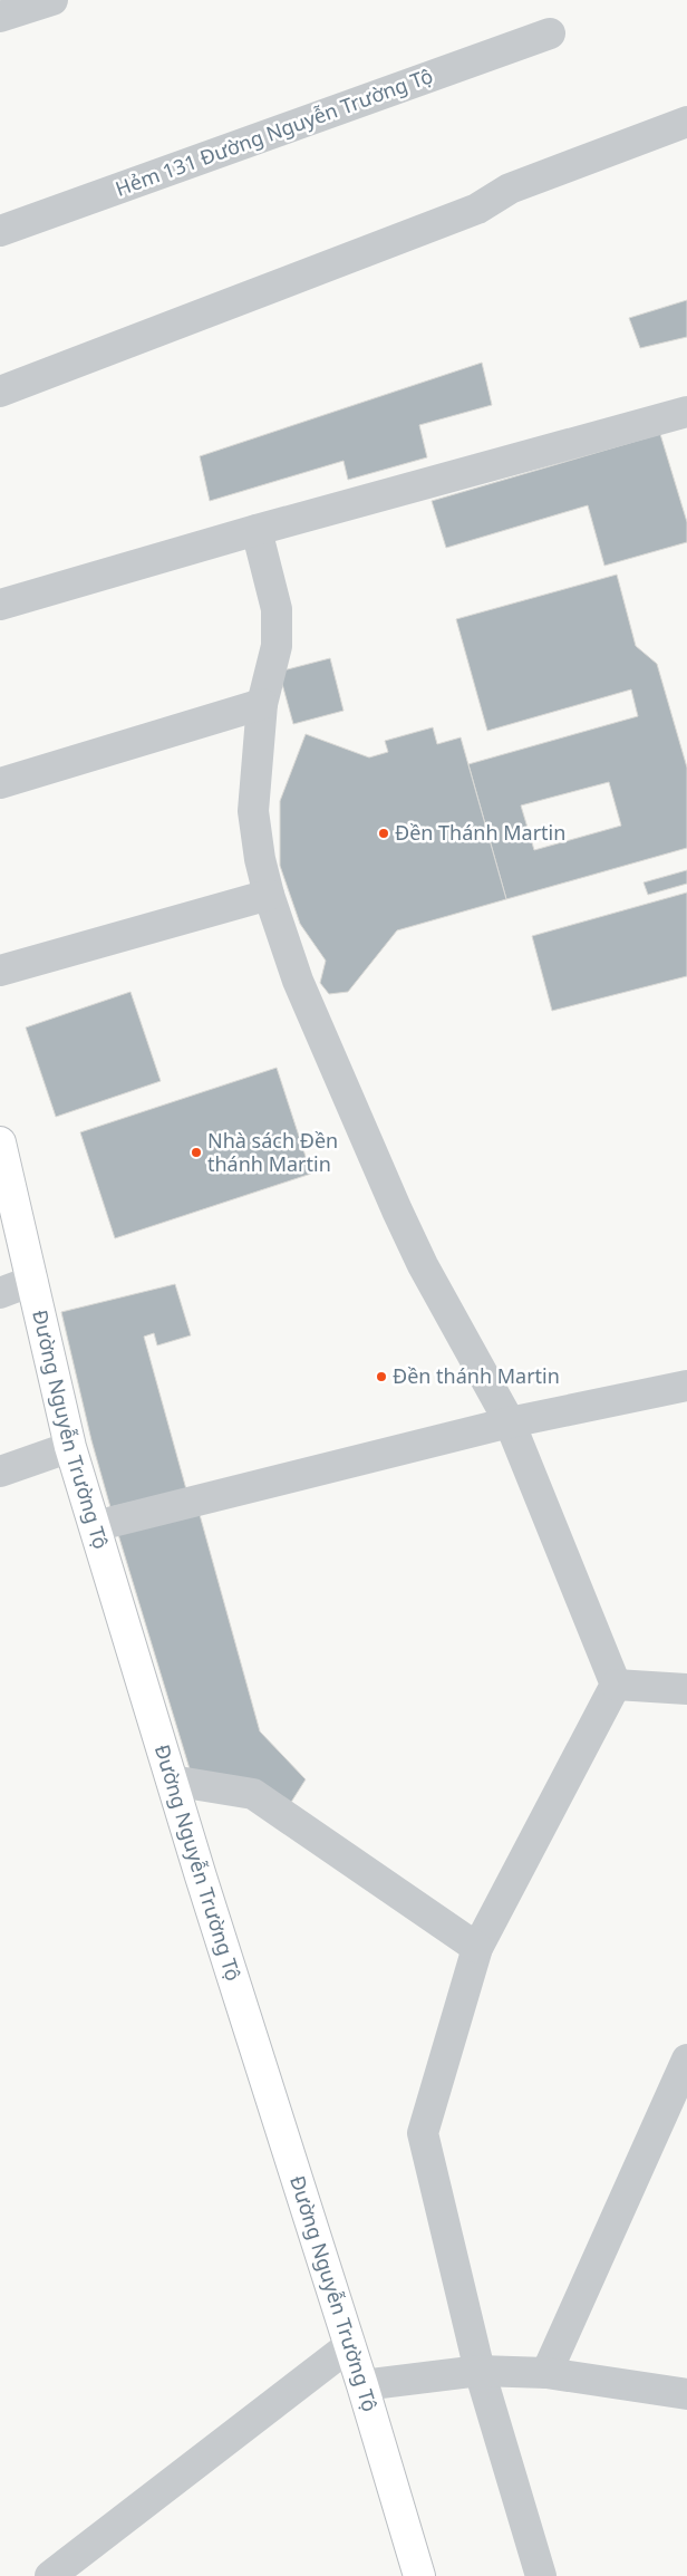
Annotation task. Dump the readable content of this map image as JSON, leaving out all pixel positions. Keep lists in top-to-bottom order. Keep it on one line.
{"streets":{"main road":["Đường Nguyễn Trường Tộ"],"street":["Hẻm 131 Đường Nguyễn Trường Tộ"]},"places":["Đền Thánh Martin","Nhà sách Đền thánh Martin","Đền thánh Martin"]}
